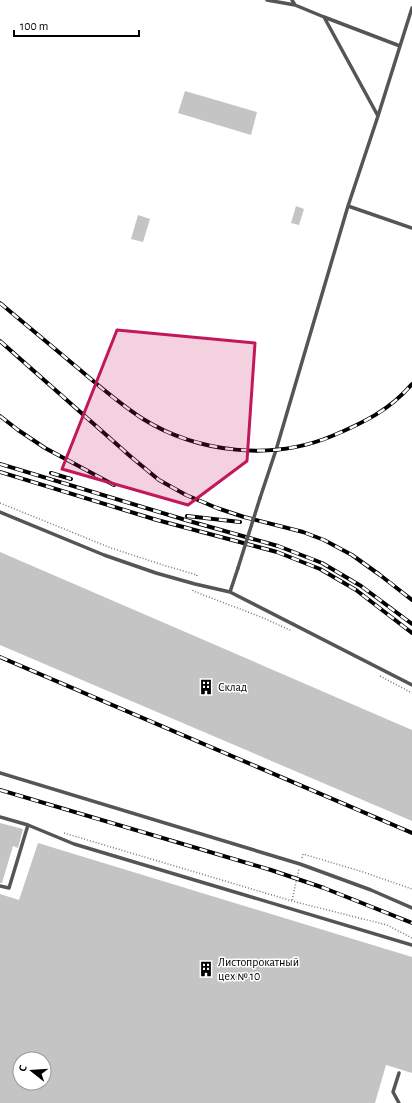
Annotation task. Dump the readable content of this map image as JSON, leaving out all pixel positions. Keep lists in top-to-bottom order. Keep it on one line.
{"places":{"building":["Склад","Листопрокатный цех № 10"]},"scale_bar":"100 m","north":"left"}
